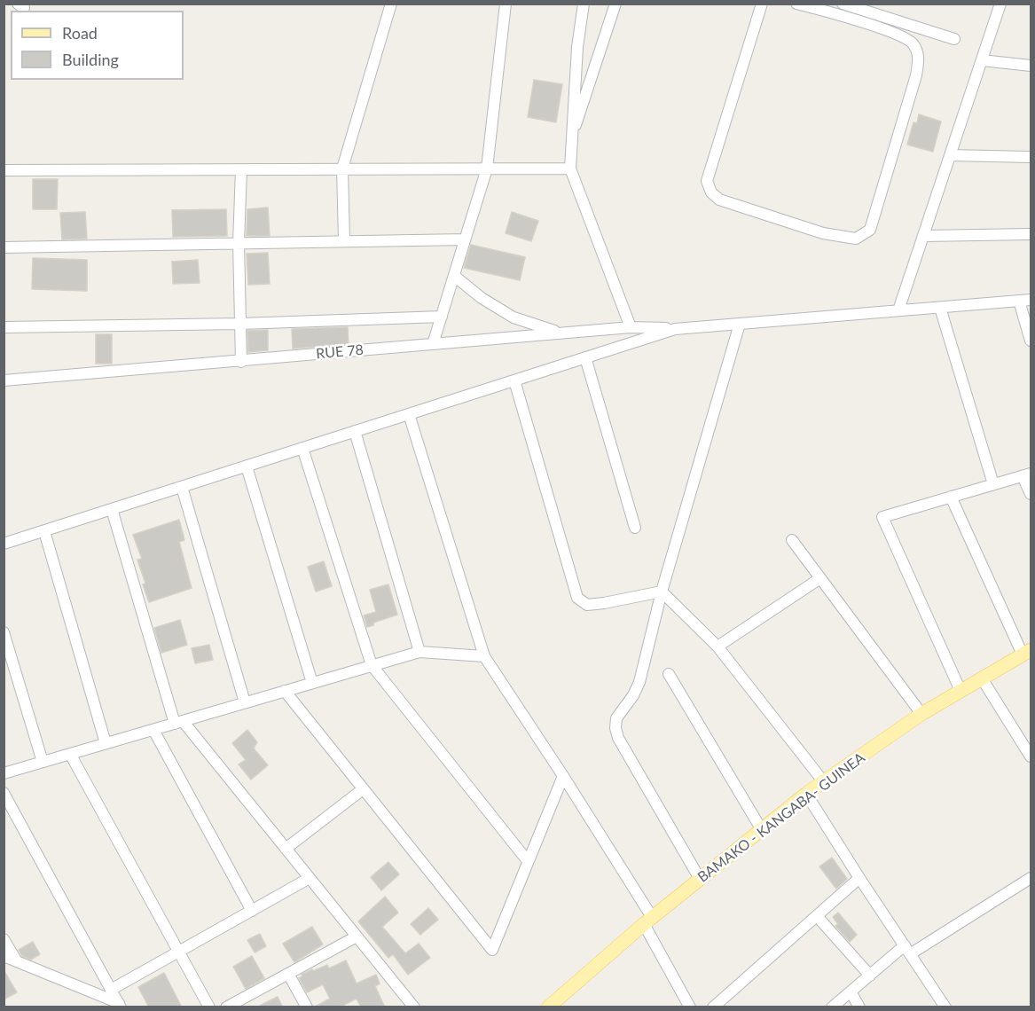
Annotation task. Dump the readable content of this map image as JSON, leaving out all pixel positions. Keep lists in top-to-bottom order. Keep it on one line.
{"streets":{"main road":["BAMAKO - KANGABA- GUINEA"],"street":["RUE 78"]},"legend":["Road","Building"]}
